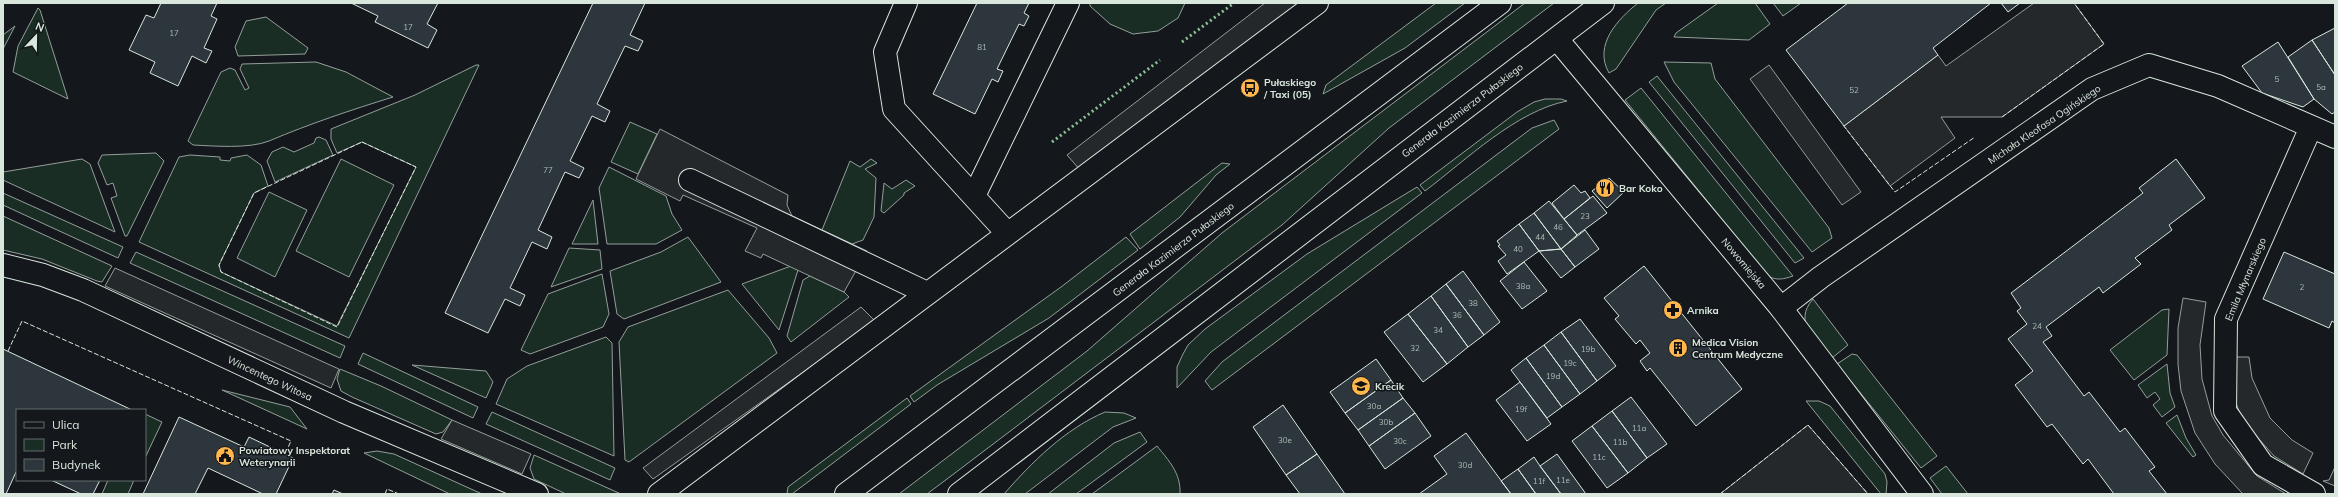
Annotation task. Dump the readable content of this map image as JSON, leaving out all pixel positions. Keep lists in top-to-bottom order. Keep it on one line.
{"streets":{"street":["Generała Kazimierza Pułaskiego","Michała Kleofasa Ogińskiego","Nowomiejska","Emila Młynarskiego","Wincentego Witosa"]},"crossings":[["Generała Kazimierza Pułaskiego","Nowomiejska"],["Michała Kleofasa Ogińskiego","Nowomiejska"],["Michała Kleofasa Ogińskiego","Emila Młynarskiego"]],"places":{"bus stop":["Pułaskiego / Taxi (05)"],"restaurant":["Bar Koko"],"pharmacy":["Arnika"],"building":["Medica Vision Centrum Medyczne"],"school or university":["Krecik"],"public building":["Powiatowy Inspektorat Weterynarii"]},"house_numbers":["17","17","81","5","5a","52","77","23","46","44","40","38a","2","38","36","24","34","32","19b","19c","19d","30a","19f","30b","11a","30e","30c","11b","11c","30d","11e","11f"],"legend":["Ulica","Park","Budynek"],"north":"top"}
